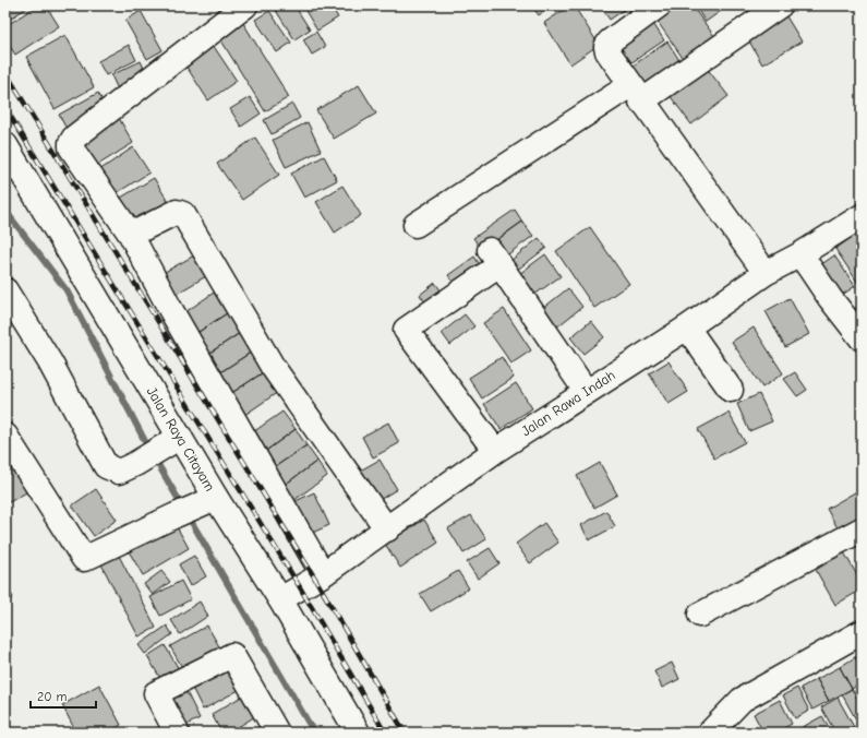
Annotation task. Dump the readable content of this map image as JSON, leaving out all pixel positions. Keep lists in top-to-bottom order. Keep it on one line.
{"streets":{"street":["Jalan Rawa Indah","Jalan Raya Citayam"]},"crossings":[["Jalan Rawa Indah","Jalan Raya Citayam"]],"scale_bar":"20 m"}
